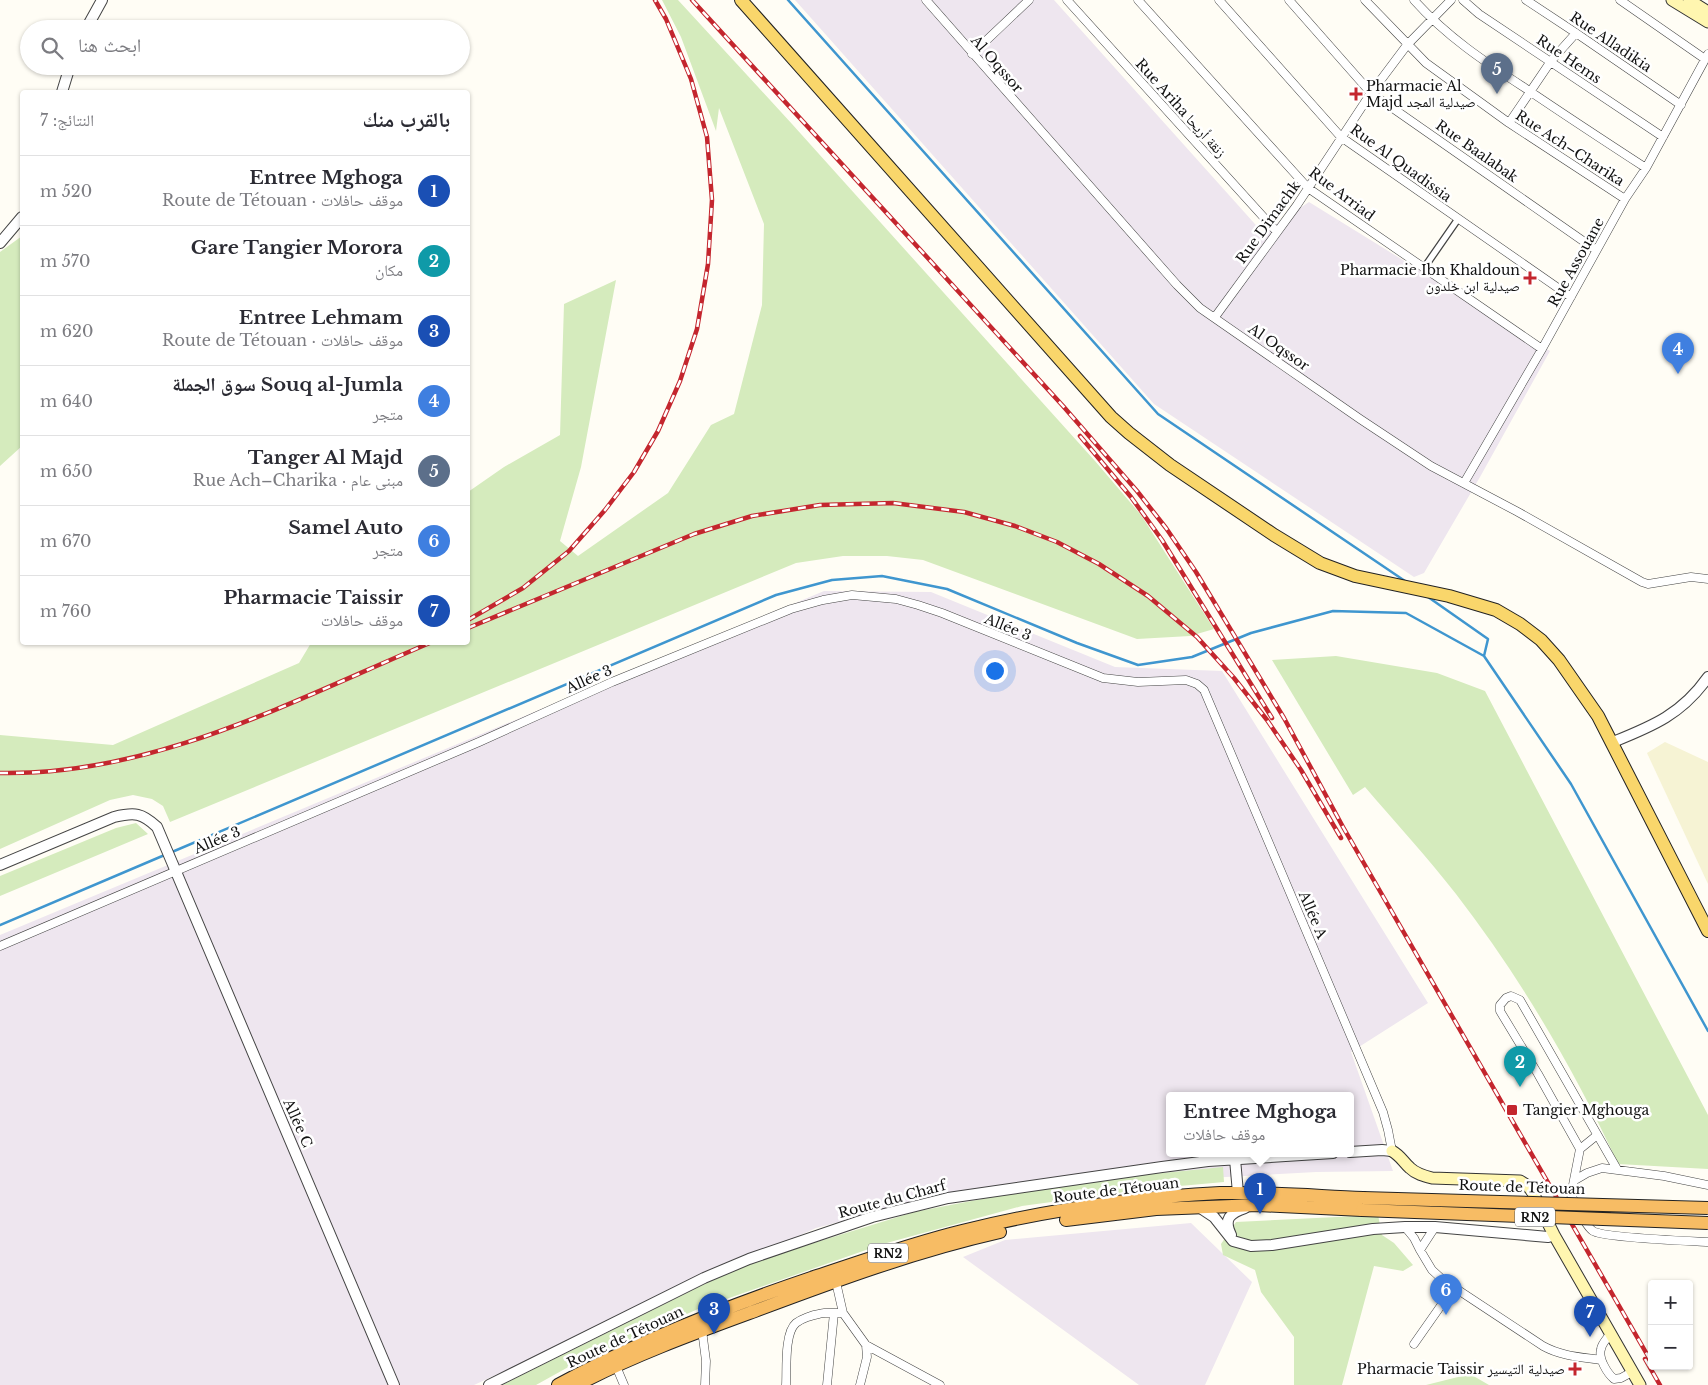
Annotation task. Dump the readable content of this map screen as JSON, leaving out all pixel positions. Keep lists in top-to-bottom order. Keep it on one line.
{"streets":{"highway":["Route de Tétouan","RN2"],"street":["Rue Alladikia","Rue Hems","Al Oqssor","Rue Ariha زنقة أريحا","Rue Ach–Charika","Rue Baalabak","Rue Al Quadissia","Rue Arriad","Rue Dimachk","Rue Assouane","Allée 3","Allée A","Allée C","Route du Charf"]},"crossings":[["Rue Alladikia","Rue Assouane"],["Rue Hems","Rue Assouane"],["Al Oqssor","Rue Dimachk"],["Al Oqssor","Rue Assouane"],["Rue Ariha زنقة أريحا","Rue Dimachk"],["Rue Ach–Charika","Rue Dimachk"],["Rue Ach–Charika","Rue Assouane"],["Rue Baalabak","Rue Dimachk"],["Rue Baalabak","Rue Assouane"],["Rue Al Quadissia","Rue Dimachk"],["Rue Al Quadissia","Rue Assouane"],["Rue Arriad","Rue Dimachk"],["Rue Arriad","Rue Assouane"],["Allée 3","Allée A"],["Allée 3","Allée C"]],"places":{"health":["Pharmacie Al Majd صيدلية المجد","Pharmacie Ibn Khaldoun صيدلية ابن خلدون","Pharmacie Taissir صيدلية التيسير"],"transit":["Tangier Mghouga"]},"page":{"search":"ابحث هنا","pins":["5","4","2","1","6","3","7"],"heading":["بالقرب منك","النتائج: 7"],"list":[{"mark":"1","name":"Entree Mghoga","note":"موقف حافلات · Route de Tétouan","value":"520 m"},{"mark":"2","name":"Gare Tangier Morora","note":"مكان","value":"570 m"},{"mark":"3","name":"Entree Lehmam","note":"موقف حافلات · Route de Tétouan","value":"620 m"},{"mark":"4","name":"Souq al-Jumla سوق الجملة","note":"متجر","value":"640 m"},{"mark":"5","name":"Tanger Al Majd","note":"مبنى عام · Rue Ach–Charika","value":"650 m"},{"mark":"6","name":"Samel Auto","note":"متجر","value":"670 m"},{"mark":"7","name":"Pharmacie Taissir","note":"موقف حافلات","value":"760 m"}],"popup":["Entree Mghoga","موقف حافلات"],"map_buttons":["+","−"]}}
